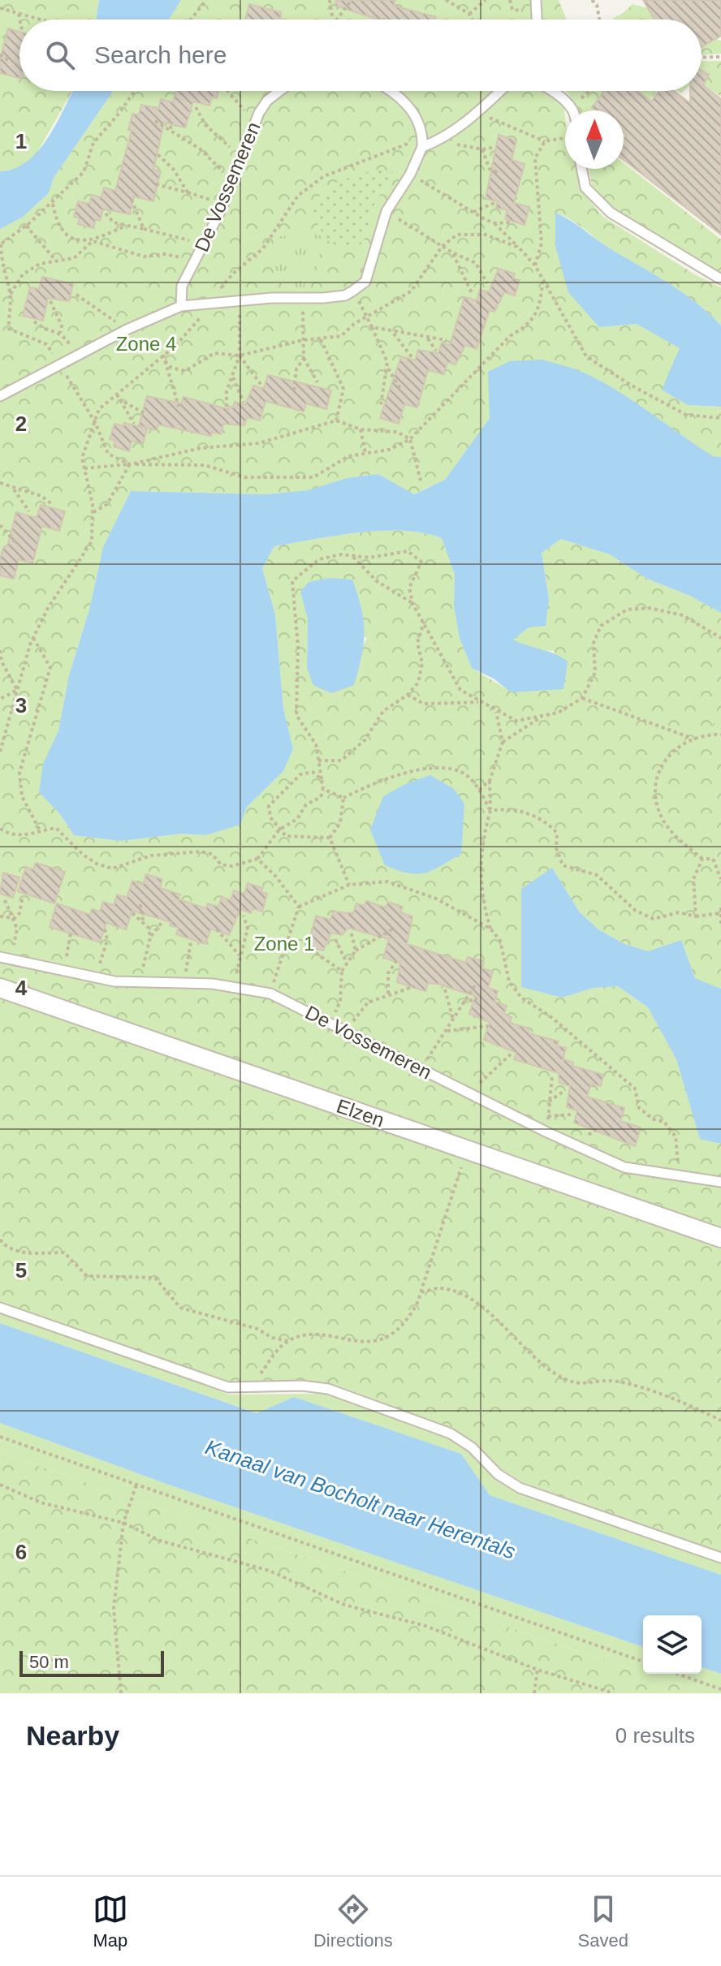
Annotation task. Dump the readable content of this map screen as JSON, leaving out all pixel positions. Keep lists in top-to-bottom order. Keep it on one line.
{"streets":{"street":["Elzen"],"lane":["De Vossemeren"]},"water":["Kanaal van Bocholt naar Herentals"],"parks":["Zone 4","Zone 1"],"scale_bar":"50 m","north":"top","page":{"search":"Search here","scale":"50 m","heading":["Nearby","0 results"],"nav":["Map","Directions","Saved"]},"grid":{"rows":["1","2","3","4","5","6"]}}
